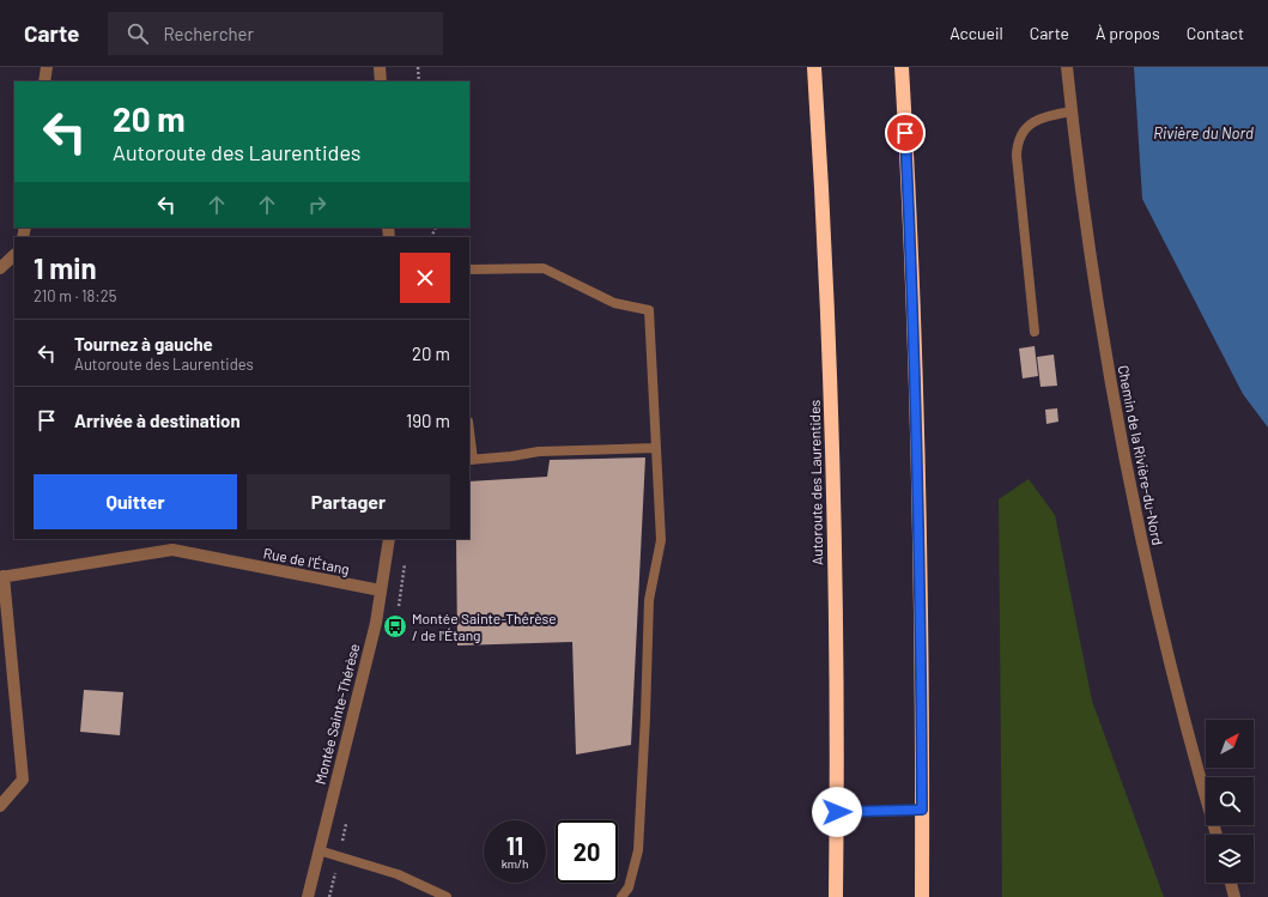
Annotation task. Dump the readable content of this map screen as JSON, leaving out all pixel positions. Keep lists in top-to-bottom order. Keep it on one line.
{"streets":{"highway":["Autoroute des Laurentides"],"street":["Chemin de la Rivière-du-Nord","Rue de l'Étang","Montée Sainte-Thérèse"]},"crossings":[["Rue de l'Étang","Montée Sainte-Thérèse"]],"water":["Rivière du Nord"],"places":{"bus stop":["Montée Sainte-Thérèse / de l'Étang"]},"north":"top right","page":{"header":"Carte","search":"Rechercher","nav":["Accueil","Carte","À propos","Contact"],"turn":["20 m","Autoroute des Laurentides"],"heading":["1 min","210 m · 18:25"],"list":[{"name":"Tournez à gauche","note":"Autoroute des Laurentides","value":"20 m"},{"name":"Arrivée à destination","value":"190 m"}],"buttons":["Quitter","Partager"],"speed":"11 km/h","limit":"20"}}
